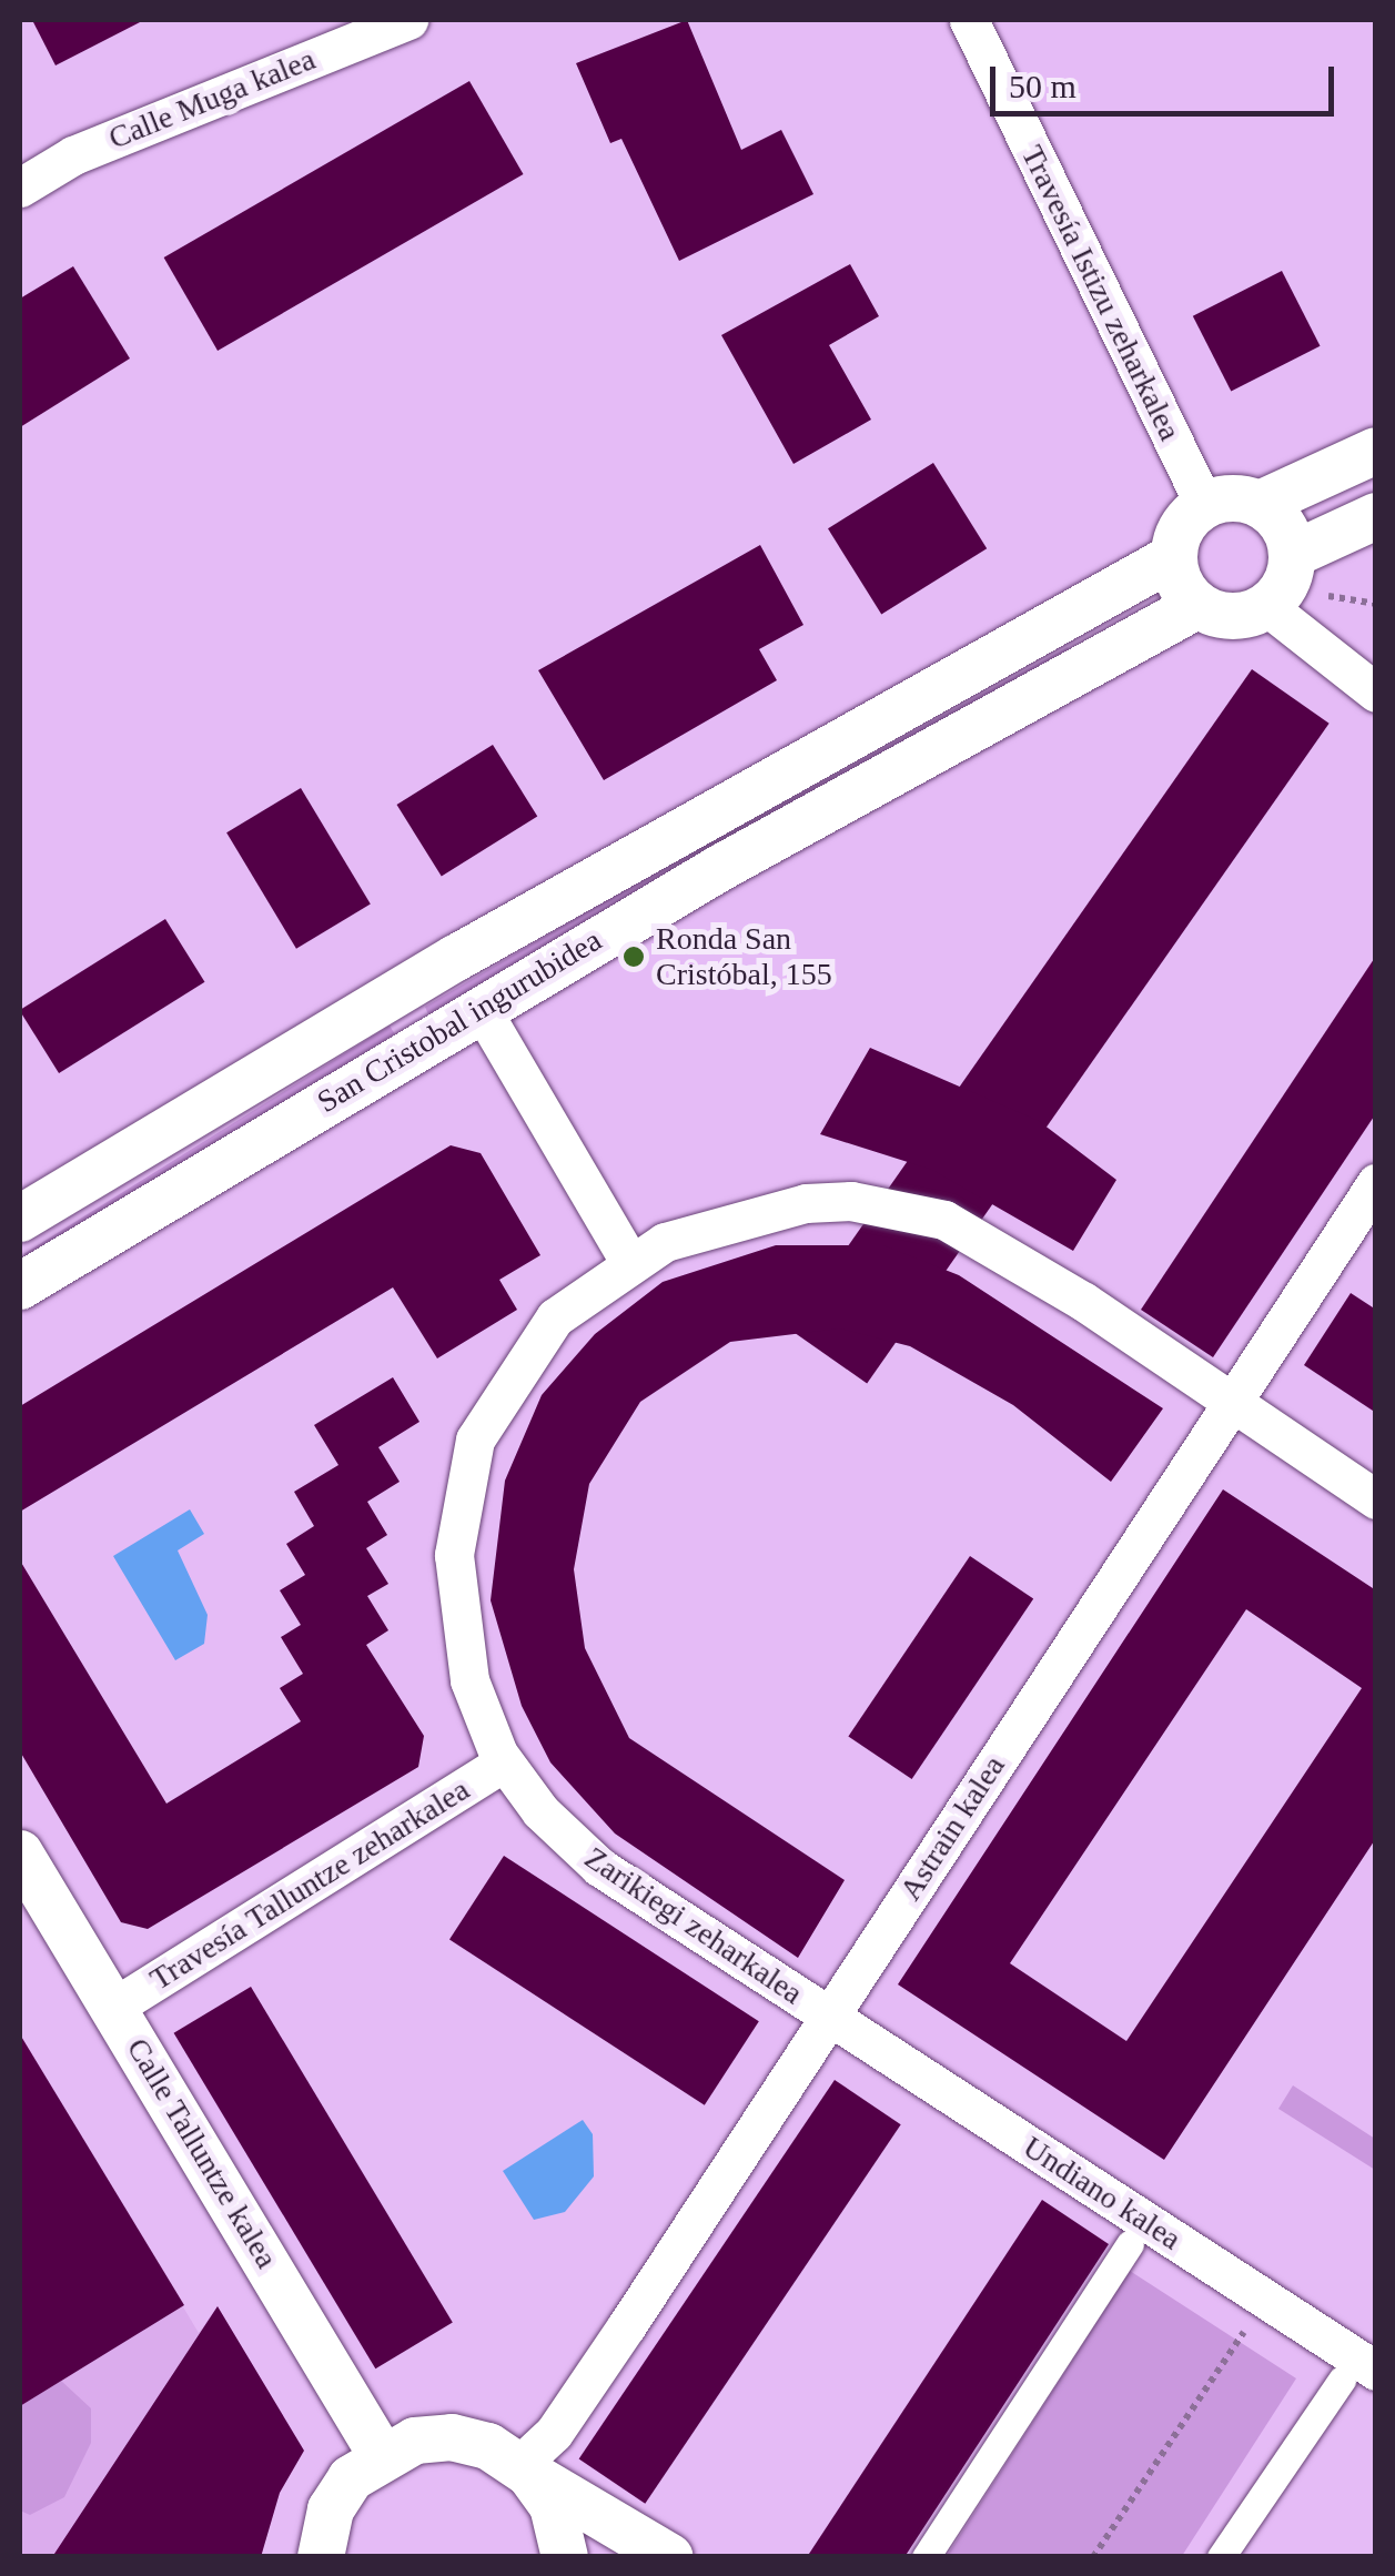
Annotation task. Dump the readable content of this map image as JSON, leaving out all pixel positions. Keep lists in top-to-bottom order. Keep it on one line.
{"streets":{"street":["Calle Muga kalea","Travesía Istizu zeharkalea","San Cristobal ingurubidea","Astrain kalea","Travesía Talluntze zeharkalea","Zarikiegi zeharkalea","Calle Talluntze kalea","Undiano kalea"]},"crossings":[["Travesía Istizu zeharkalea","San Cristobal ingurubidea"],["Astrain kalea","Zarikiegi zeharkalea"],["Astrain kalea","Undiano kalea"],["Travesía Talluntze zeharkalea","Zarikiegi zeharkalea"],["Travesía Talluntze zeharkalea","Calle Talluntze kalea"],["Zarikiegi zeharkalea","Undiano kalea"]],"places":["Ronda San Cristóbal, 155"],"scale_bar":"50 m"}
